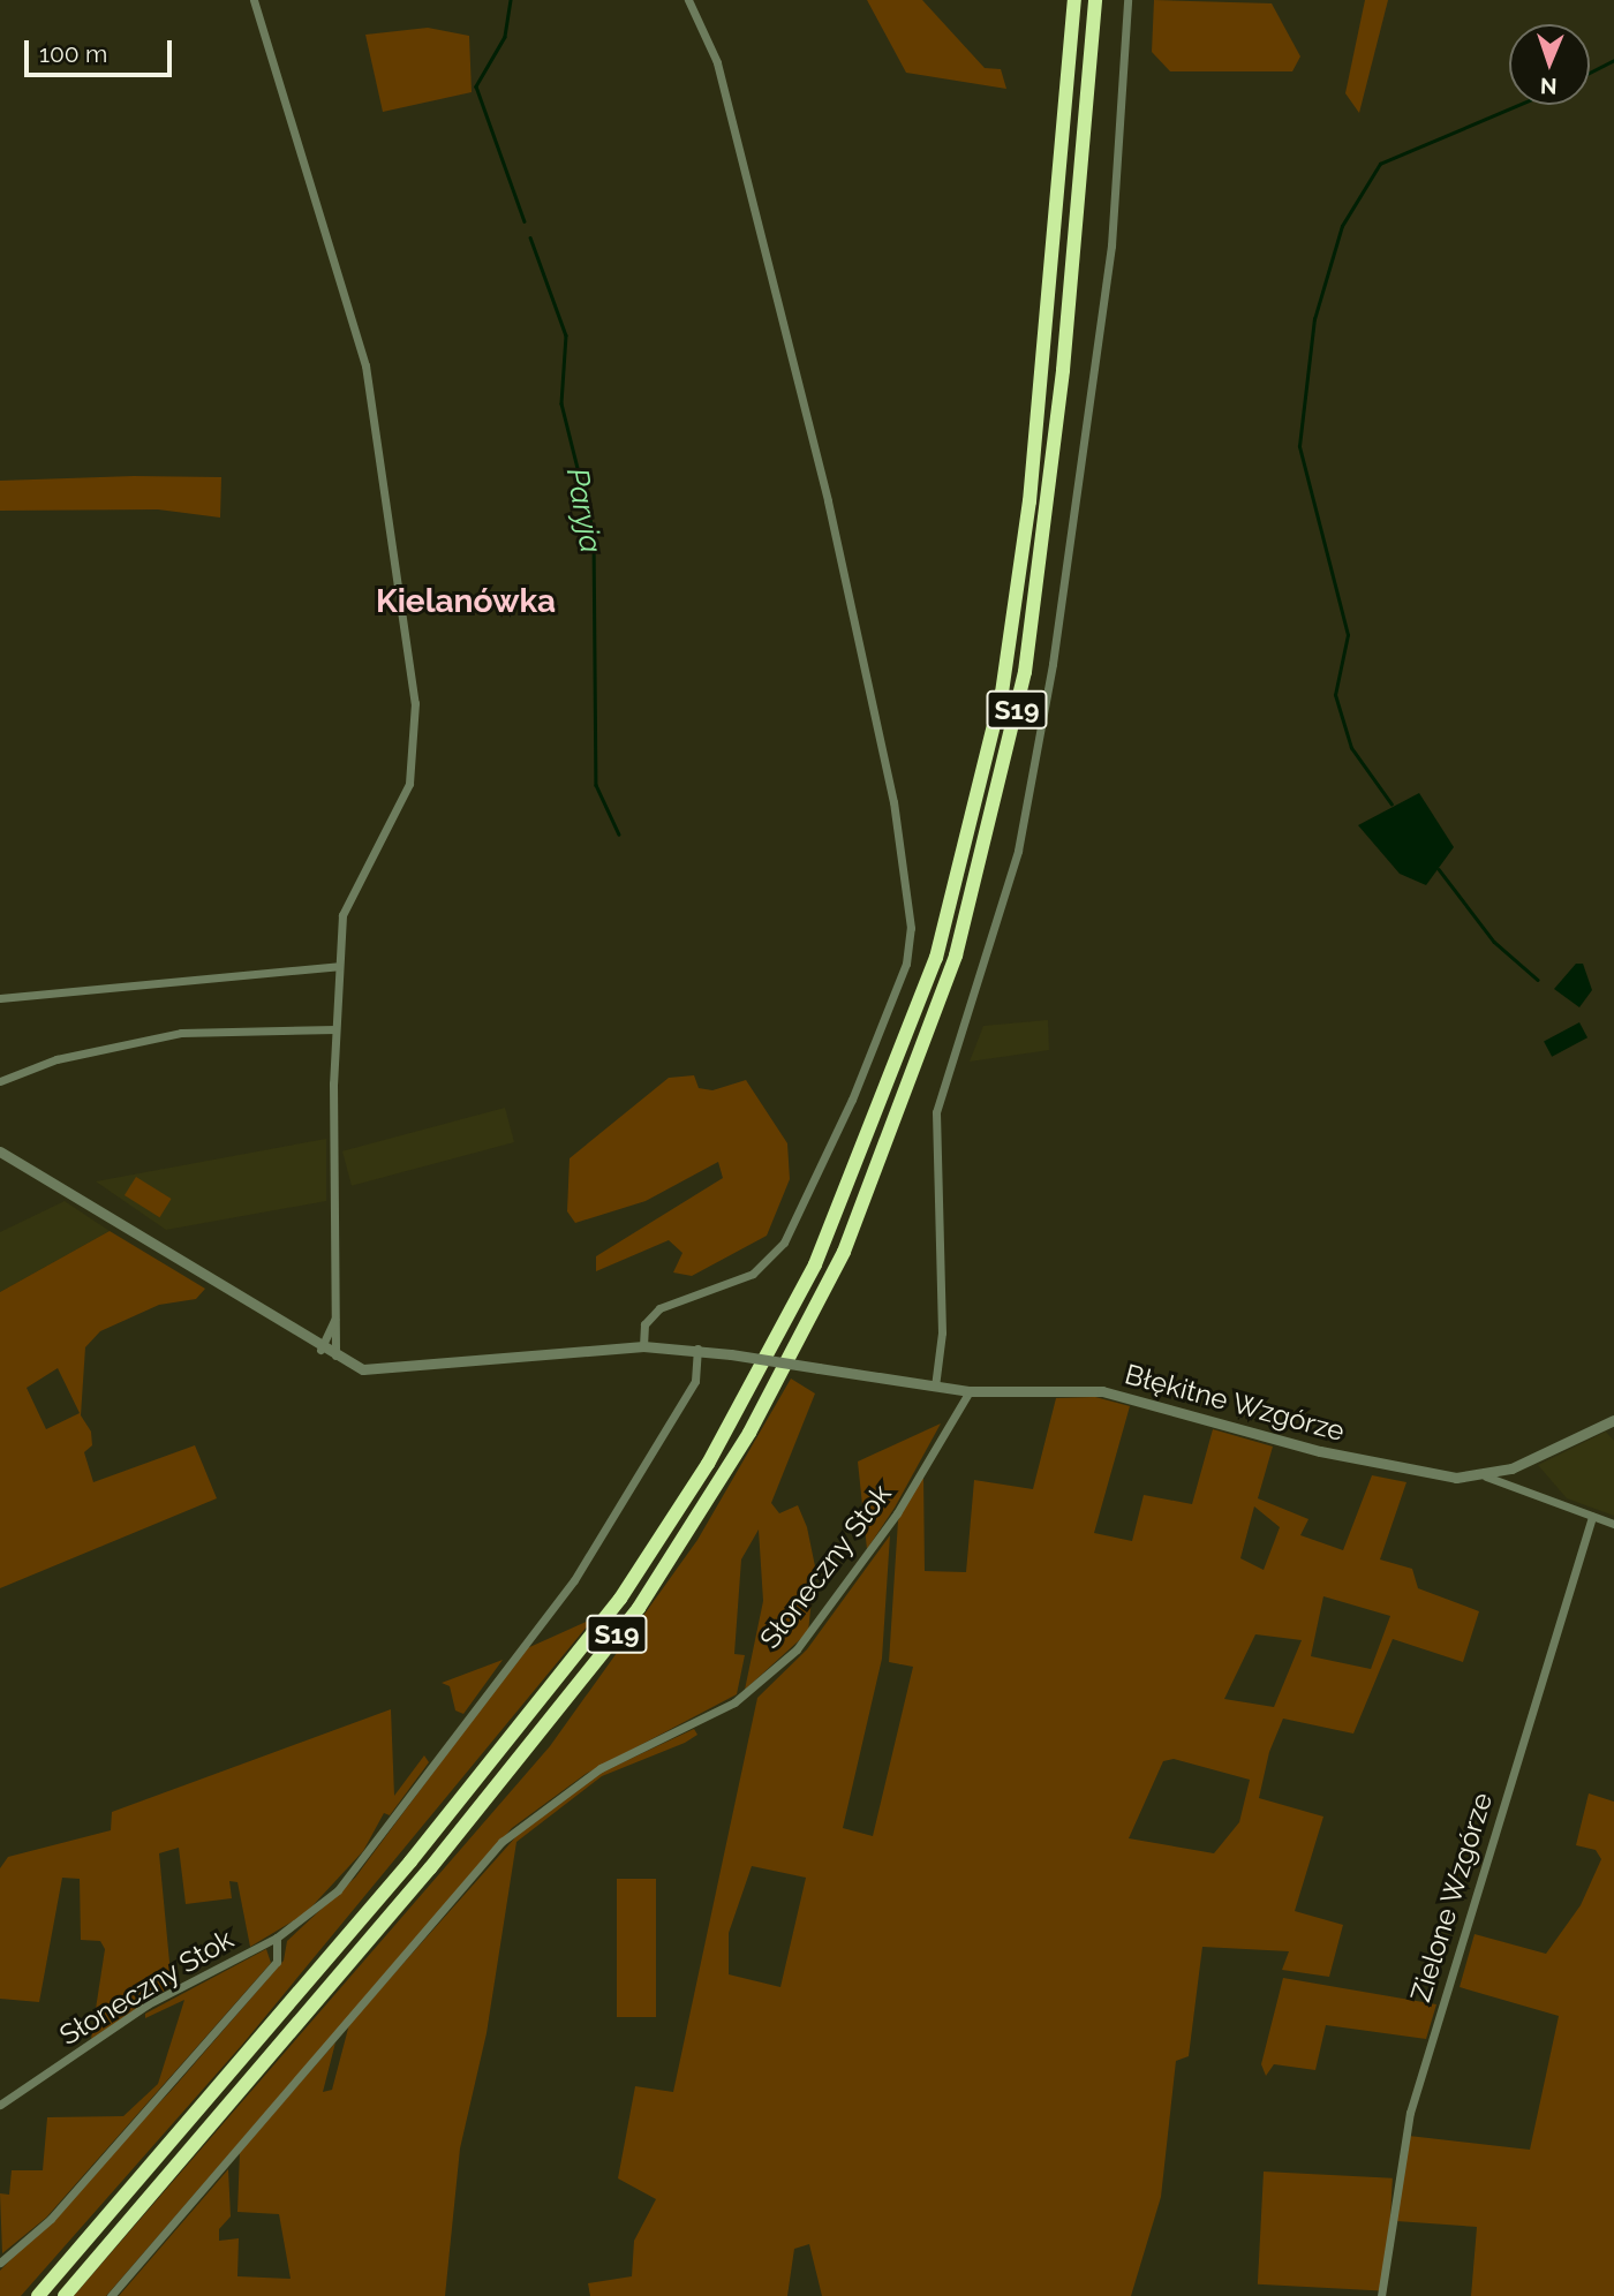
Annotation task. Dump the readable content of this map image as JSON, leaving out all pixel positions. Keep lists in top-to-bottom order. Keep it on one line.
{"streets":{"highway":["S19"],"street":["Błękitne Wzgórze","Słoneczny Stok","Zielone Wzgórze"]},"crossings":[["Błękitne Wzgórze","Słoneczny Stok"]],"districts":["Kielanówka"],"water":["Paryja"],"scale_bar":"100 m","north":"bottom"}
